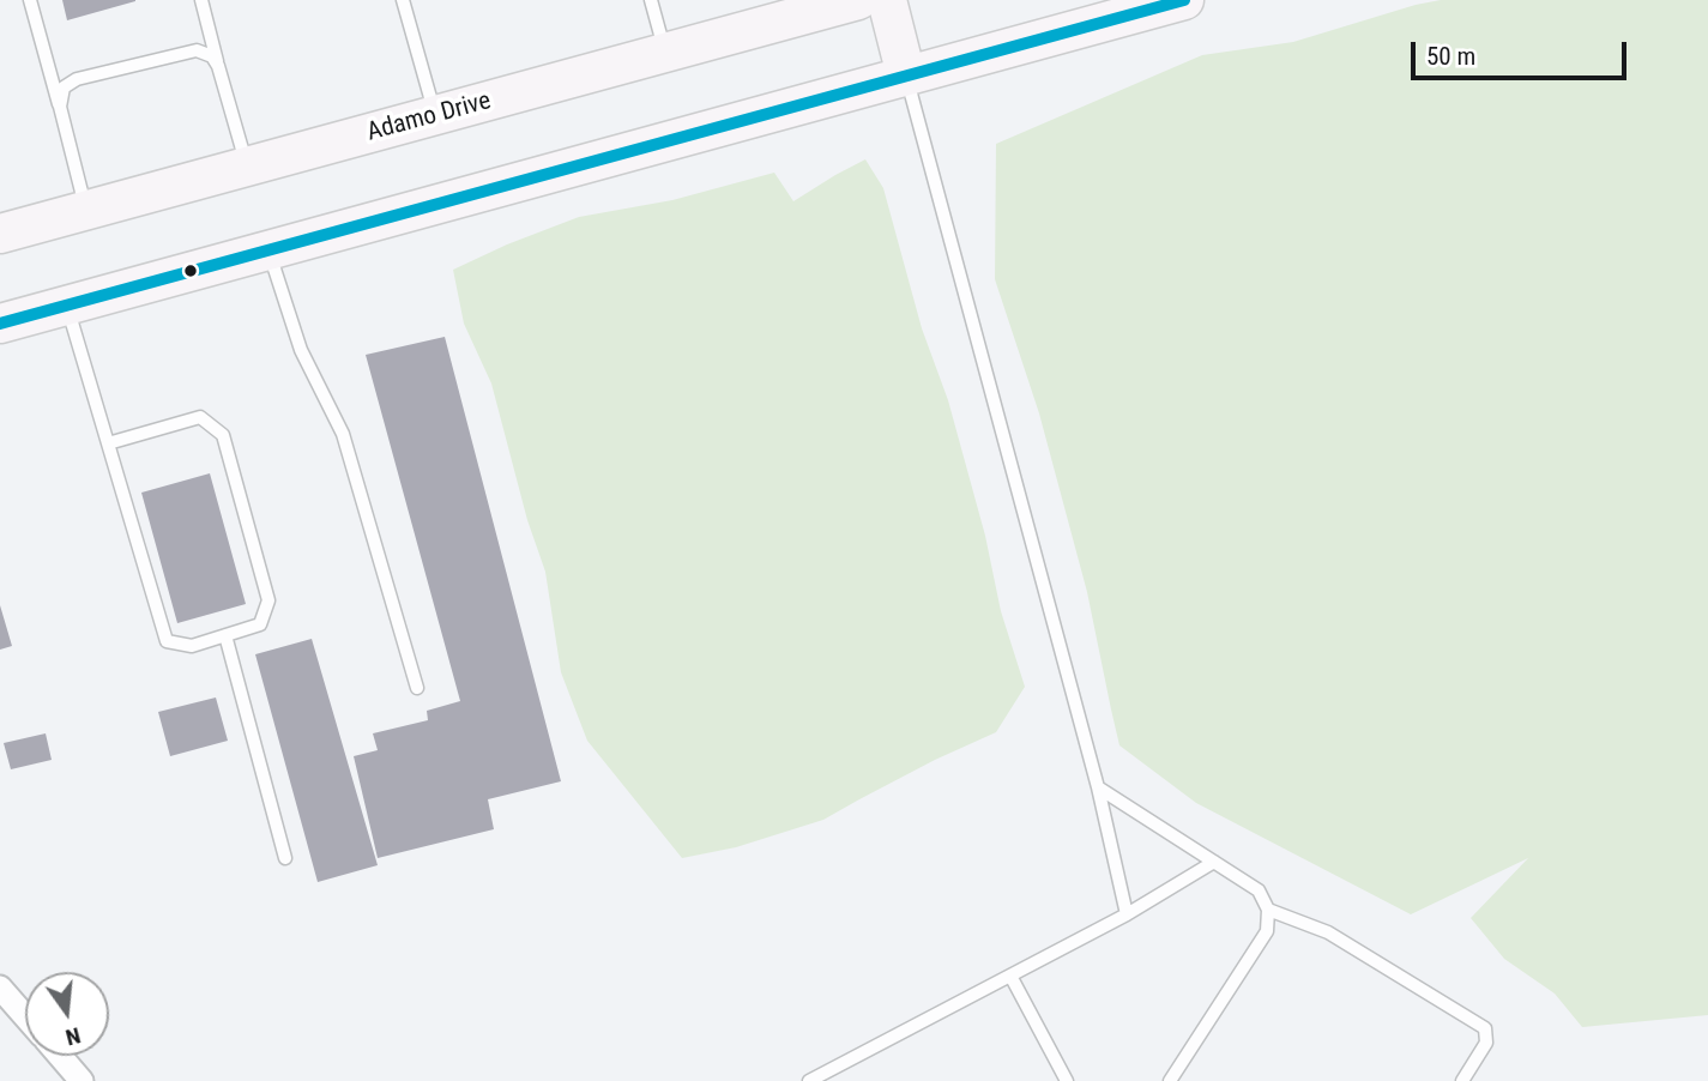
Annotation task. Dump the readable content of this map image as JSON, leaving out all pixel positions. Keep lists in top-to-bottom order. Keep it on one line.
{"streets":{"main road":["Adamo Drive"]},"scale_bar":"50 m","north":"bottom"}
